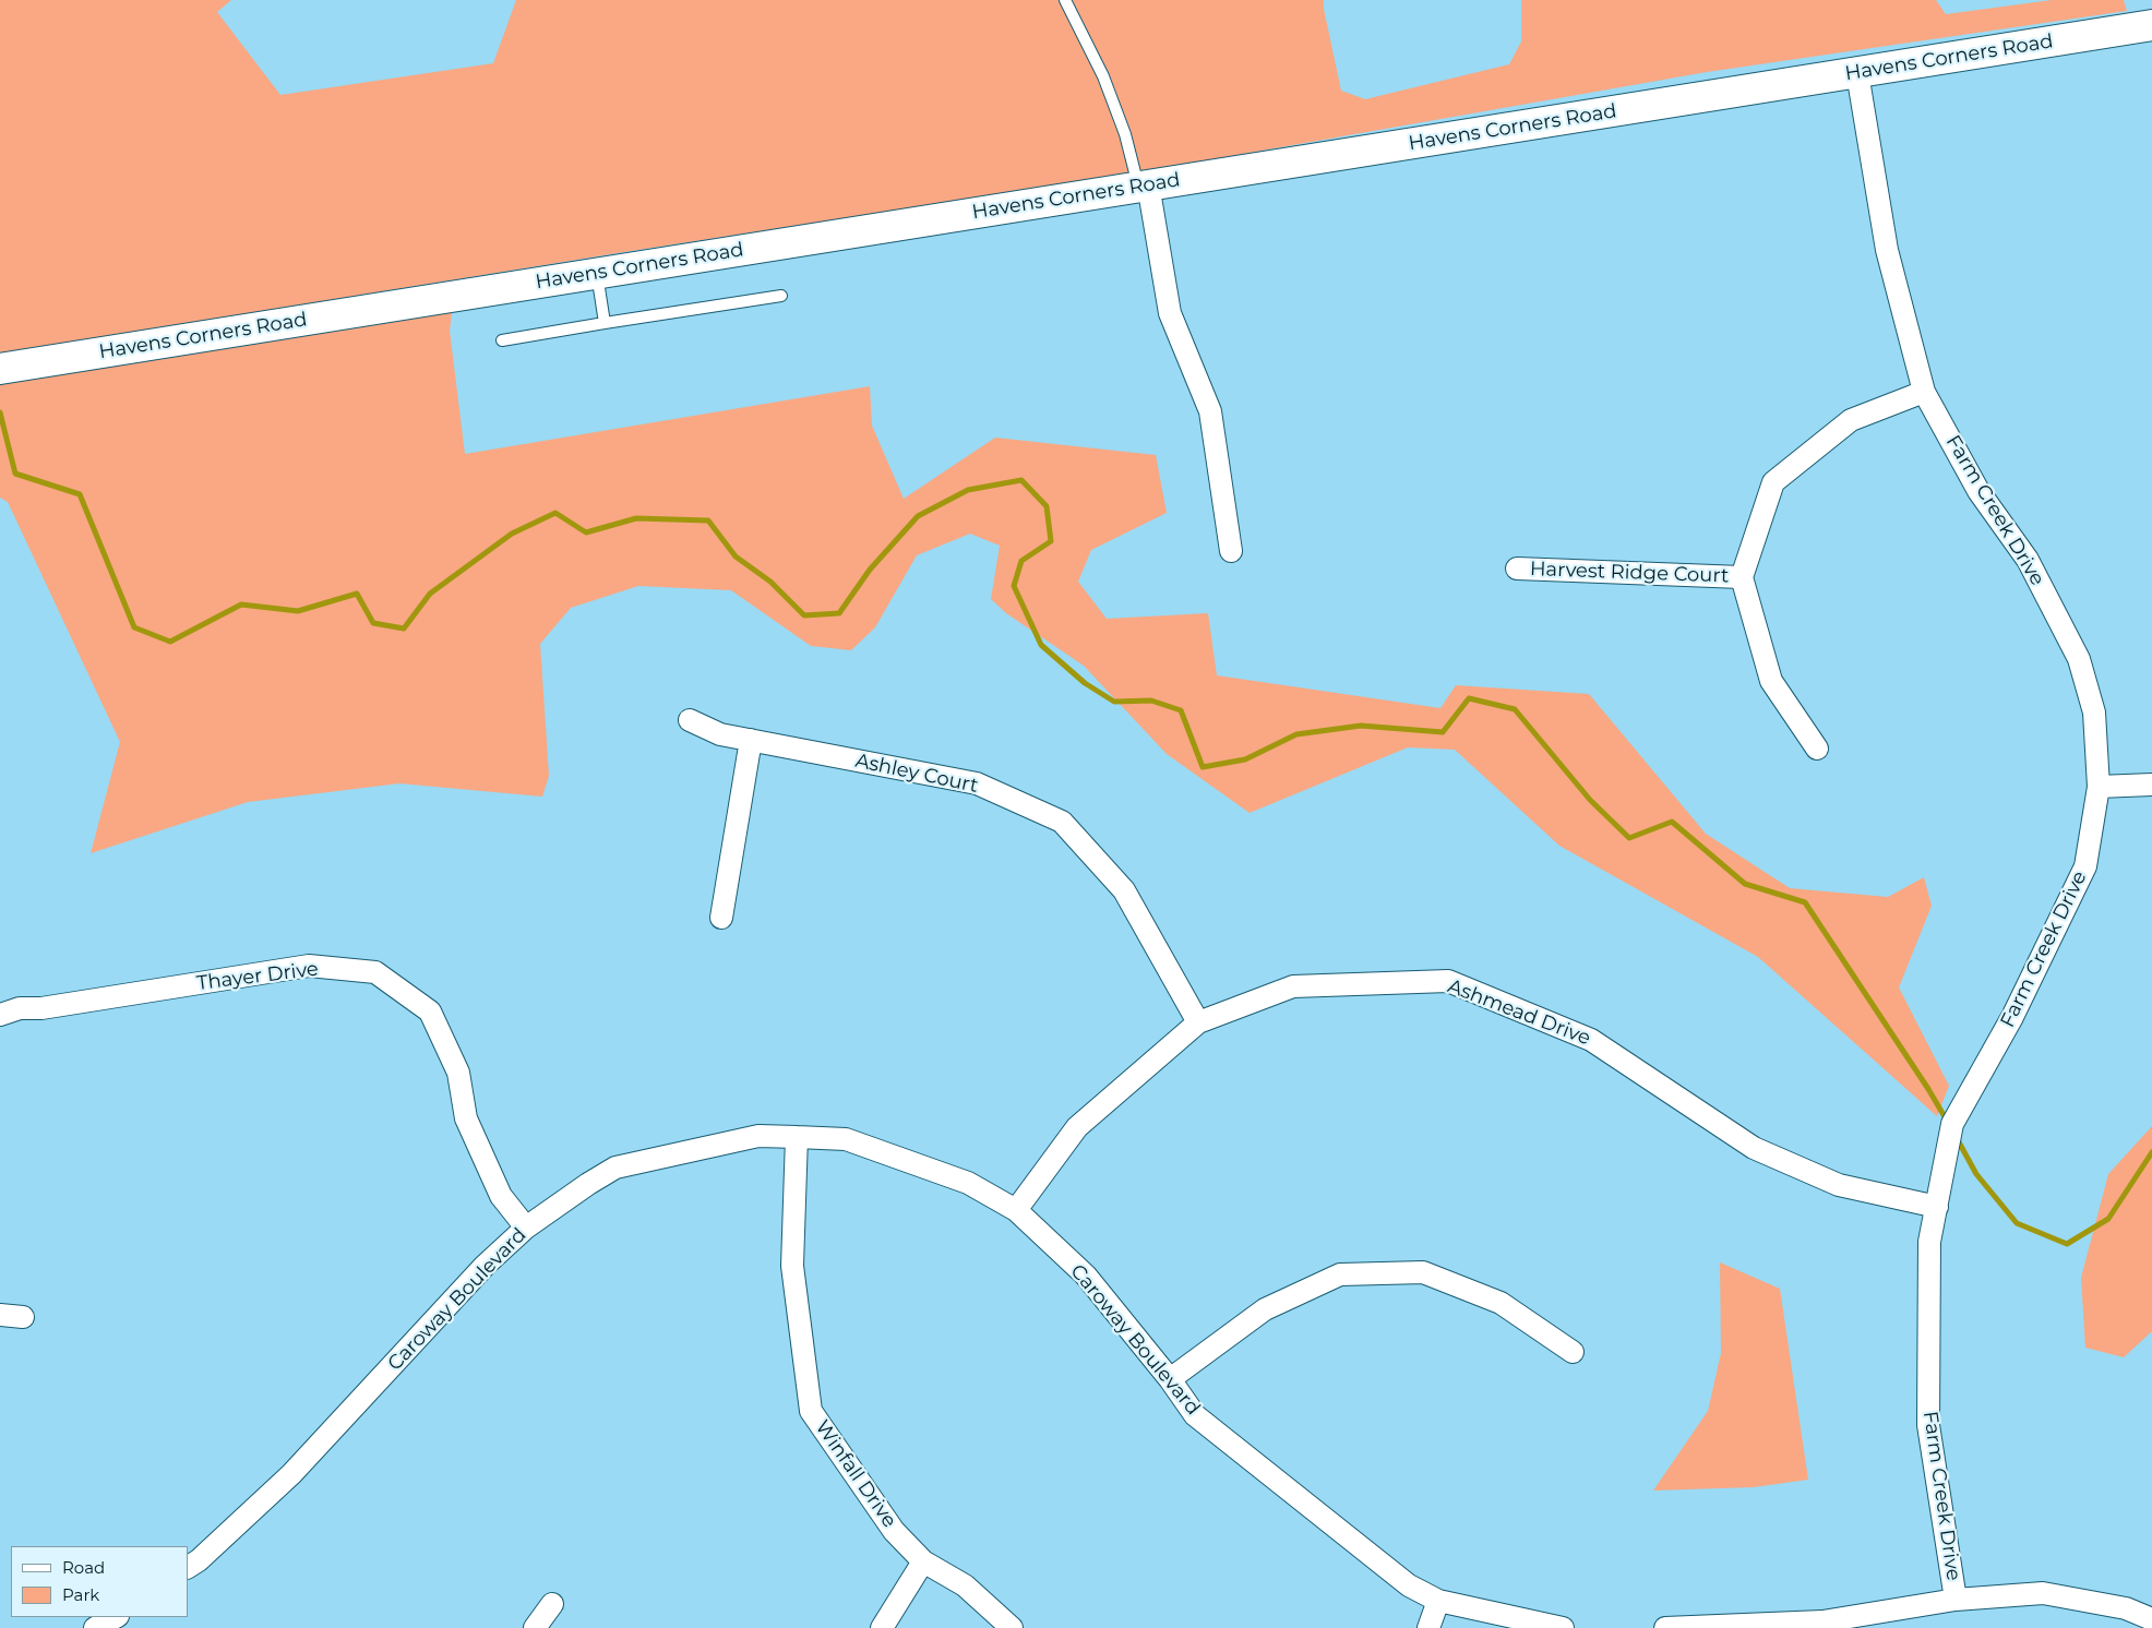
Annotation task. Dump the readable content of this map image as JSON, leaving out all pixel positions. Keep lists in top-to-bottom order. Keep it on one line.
{"streets":{"main road":["Havens Corners Road"],"street":["Farm Creek Drive","Harvest Ridge Court","Ashley Court","Thayer Drive","Ashmead Drive","Caroway Boulevard","Winfall Drive"]},"crossings":[["Havens Corners Road","Farm Creek Drive"],["Farm Creek Drive","Ashmead Drive"],["Ashley Court","Ashmead Drive"],["Thayer Drive","Caroway Boulevard"],["Ashmead Drive","Caroway Boulevard"],["Caroway Boulevard","Winfall Drive"]],"legend":["Road","Park"]}
